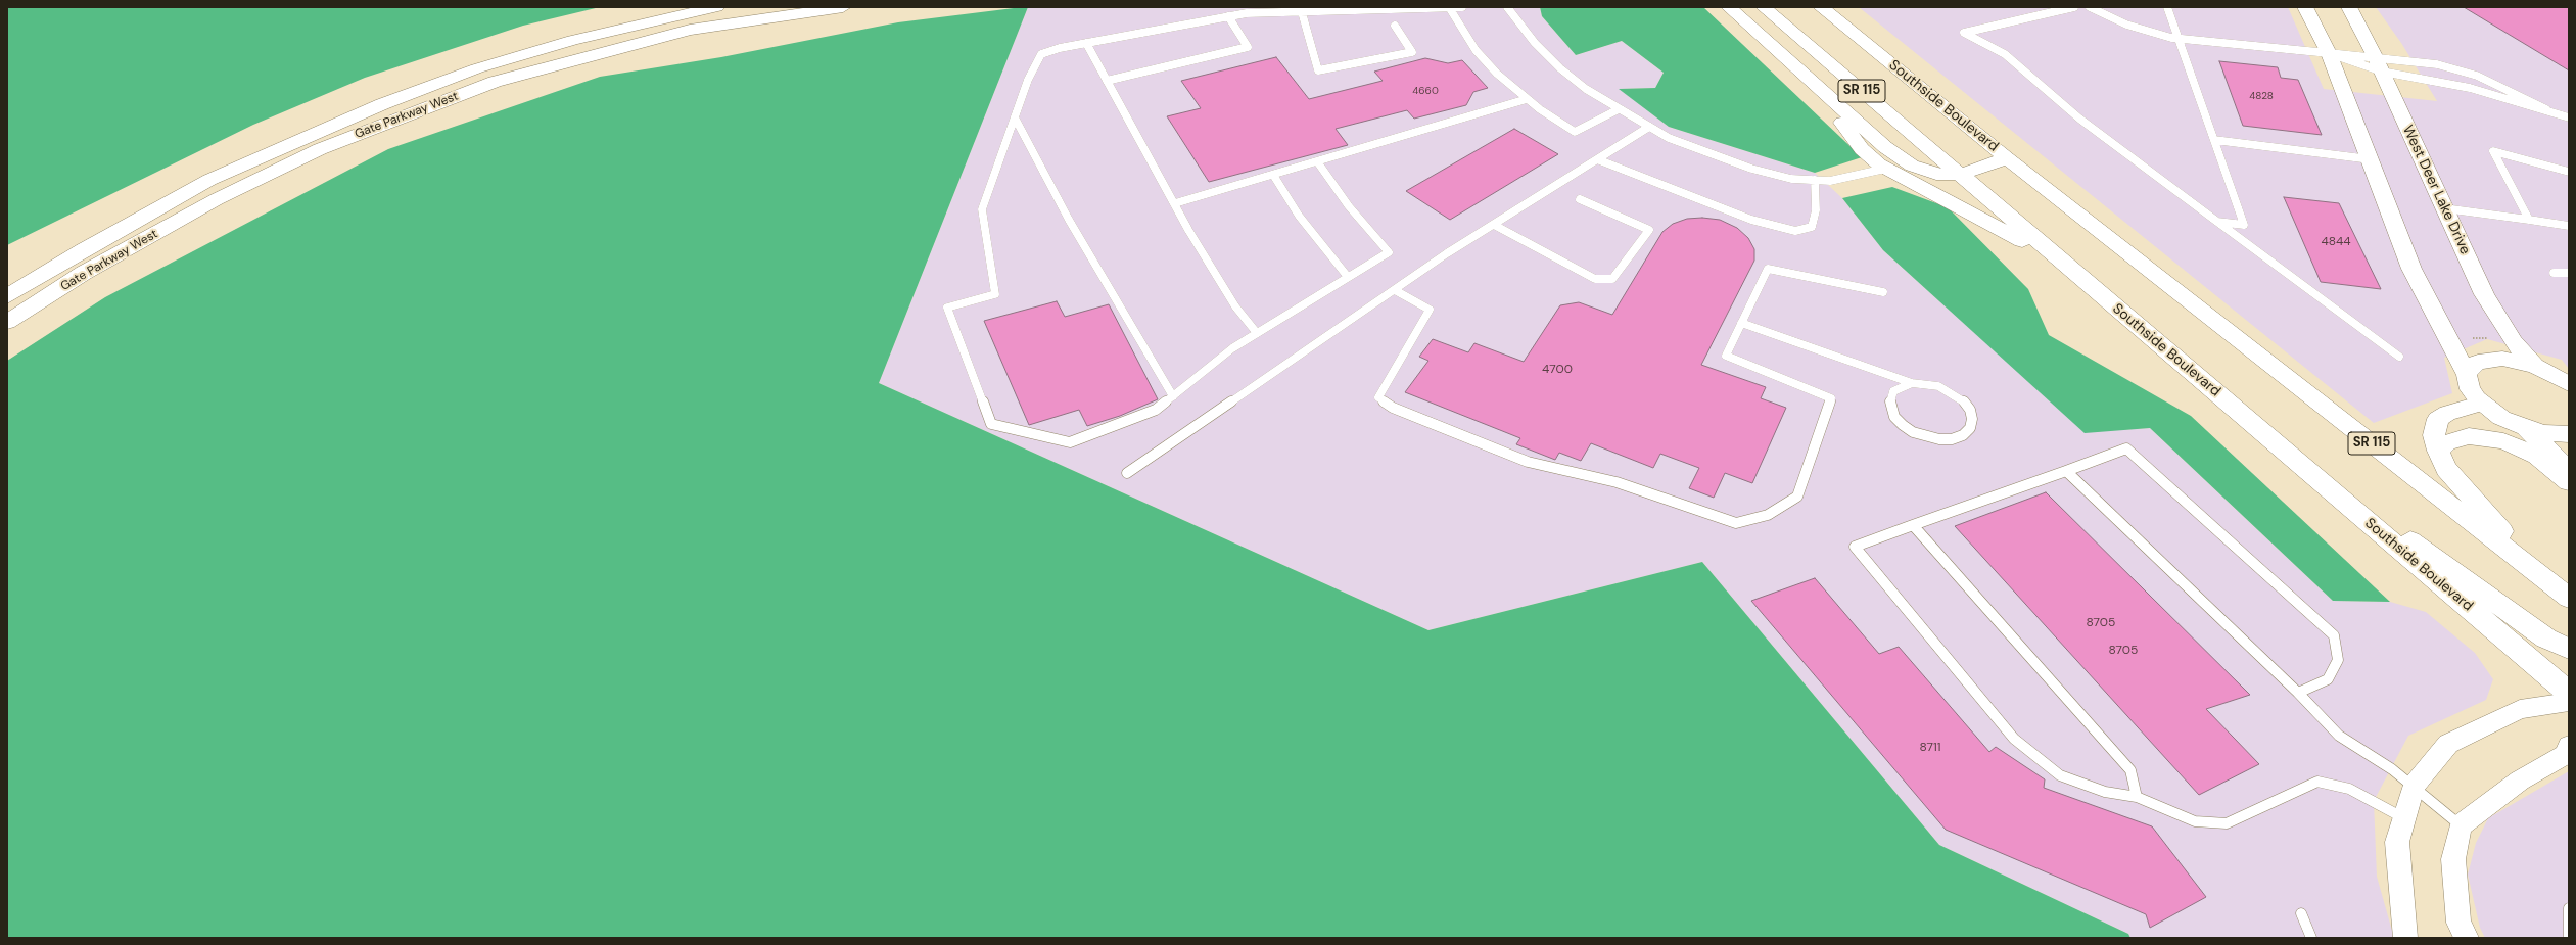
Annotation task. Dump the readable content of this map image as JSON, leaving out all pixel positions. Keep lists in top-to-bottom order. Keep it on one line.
{"streets":{"main road":["SR 115","Southside Boulevard","Gate Parkway West","West Deer Lake Drive"]},"house_numbers":["4660","4828","4844","4700","8705","8705","8711"]}
